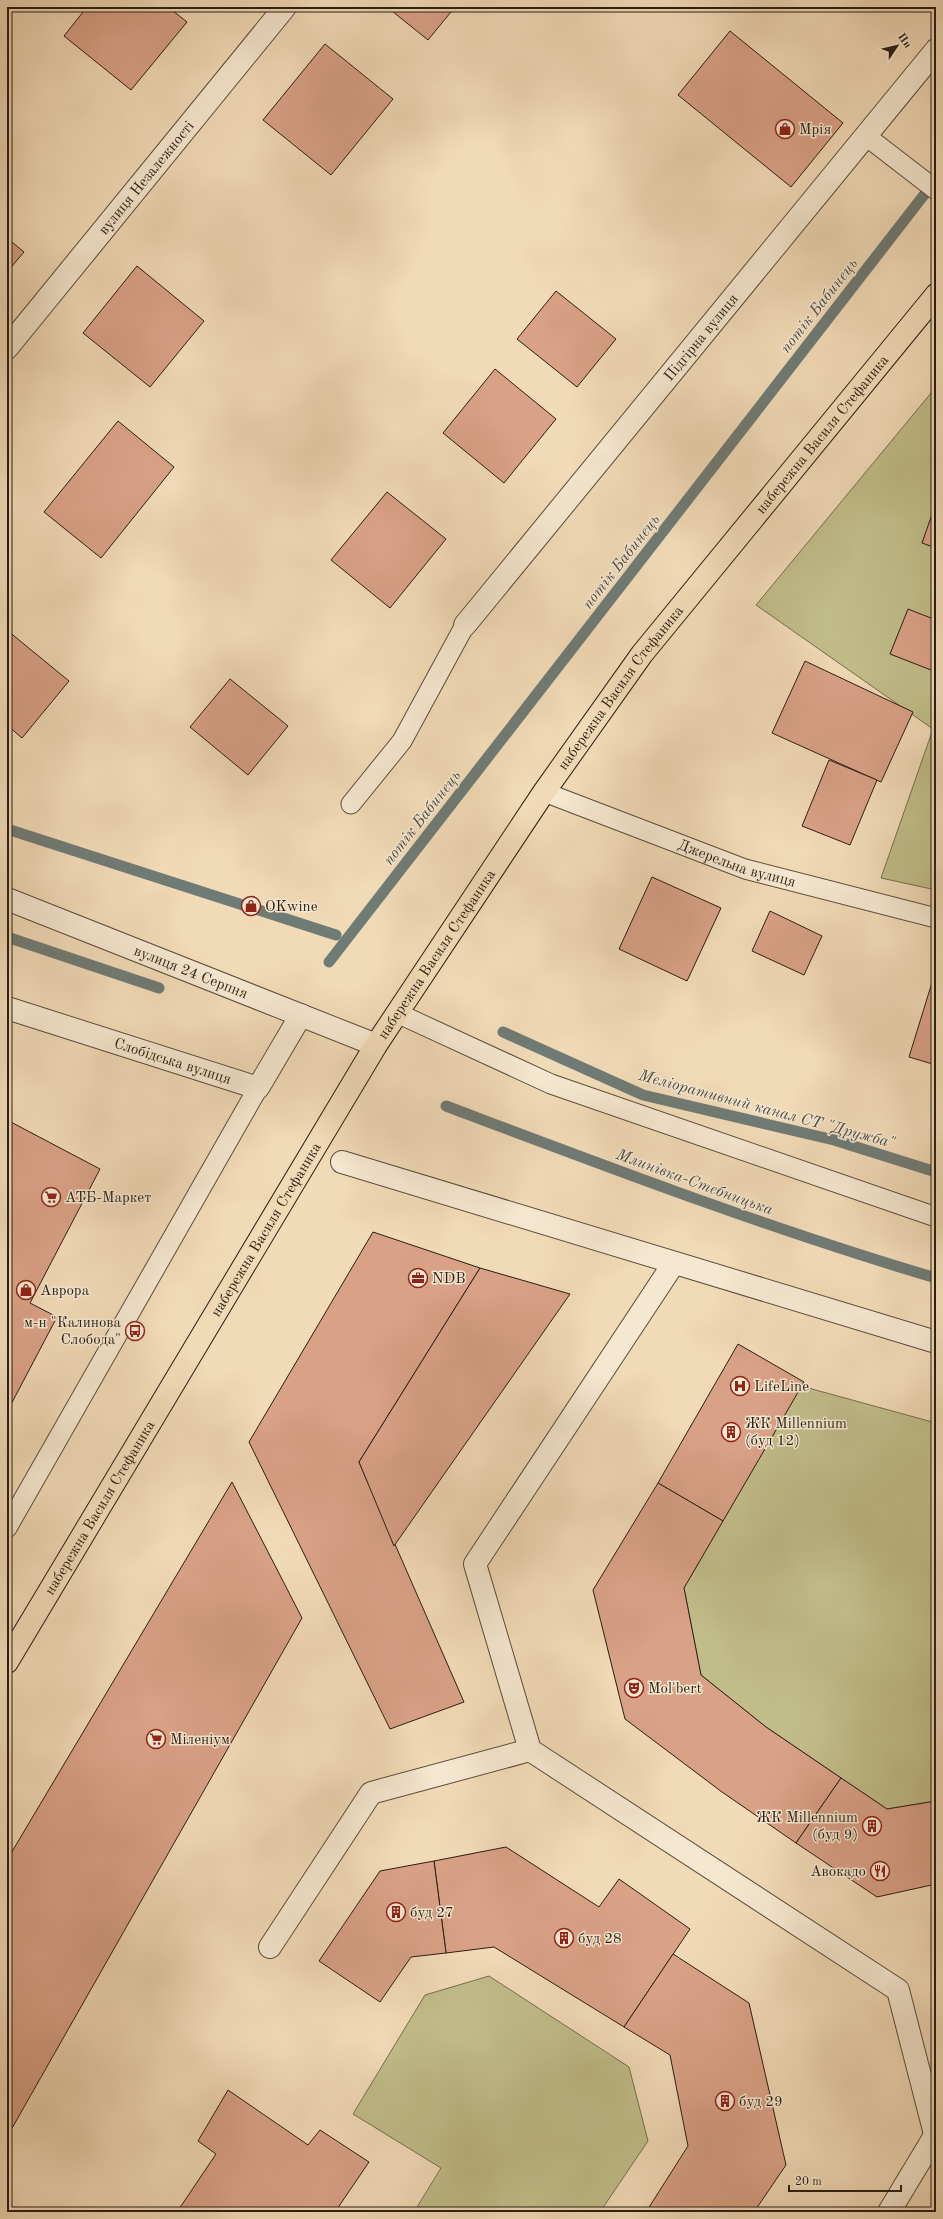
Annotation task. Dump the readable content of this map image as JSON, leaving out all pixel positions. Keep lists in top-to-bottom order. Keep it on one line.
{"streets":{"main road":["набережна Василя Стефаника"],"street":["вулиця Незалежності","Підгірна вулиця","вулиця 24 Серпня","Слобідська вулиця"],"lane":["Джерельна вулиця"]},"crossings":[["набережна Василя Стефаника","Джерельна вулиця"],["набережна Василя Стефаника","вулиця 24 Серпня"]],"water":["потік Бабинець","Меліоративний канал СТ \"Дружба\"","Млинівка-Стебницька"],"places":{"shop":["Мрія","OKwine","Аврора"],"supermarket":["АТБ-Маркет","Міленіум"],"office":["NDB"],"bus stop":["м-н \"Калинова Слобода\""],"hospital":["LifeLine"],"building":["ЖК Millennium (буд 12)","ЖК Millennium (буд 9)","буд 27","буд 28","буд 29"],"theatre":["Mol'bert"],"restaurant":["Авокадо"]},"scale_bar":"20 m","north":"top right"}
